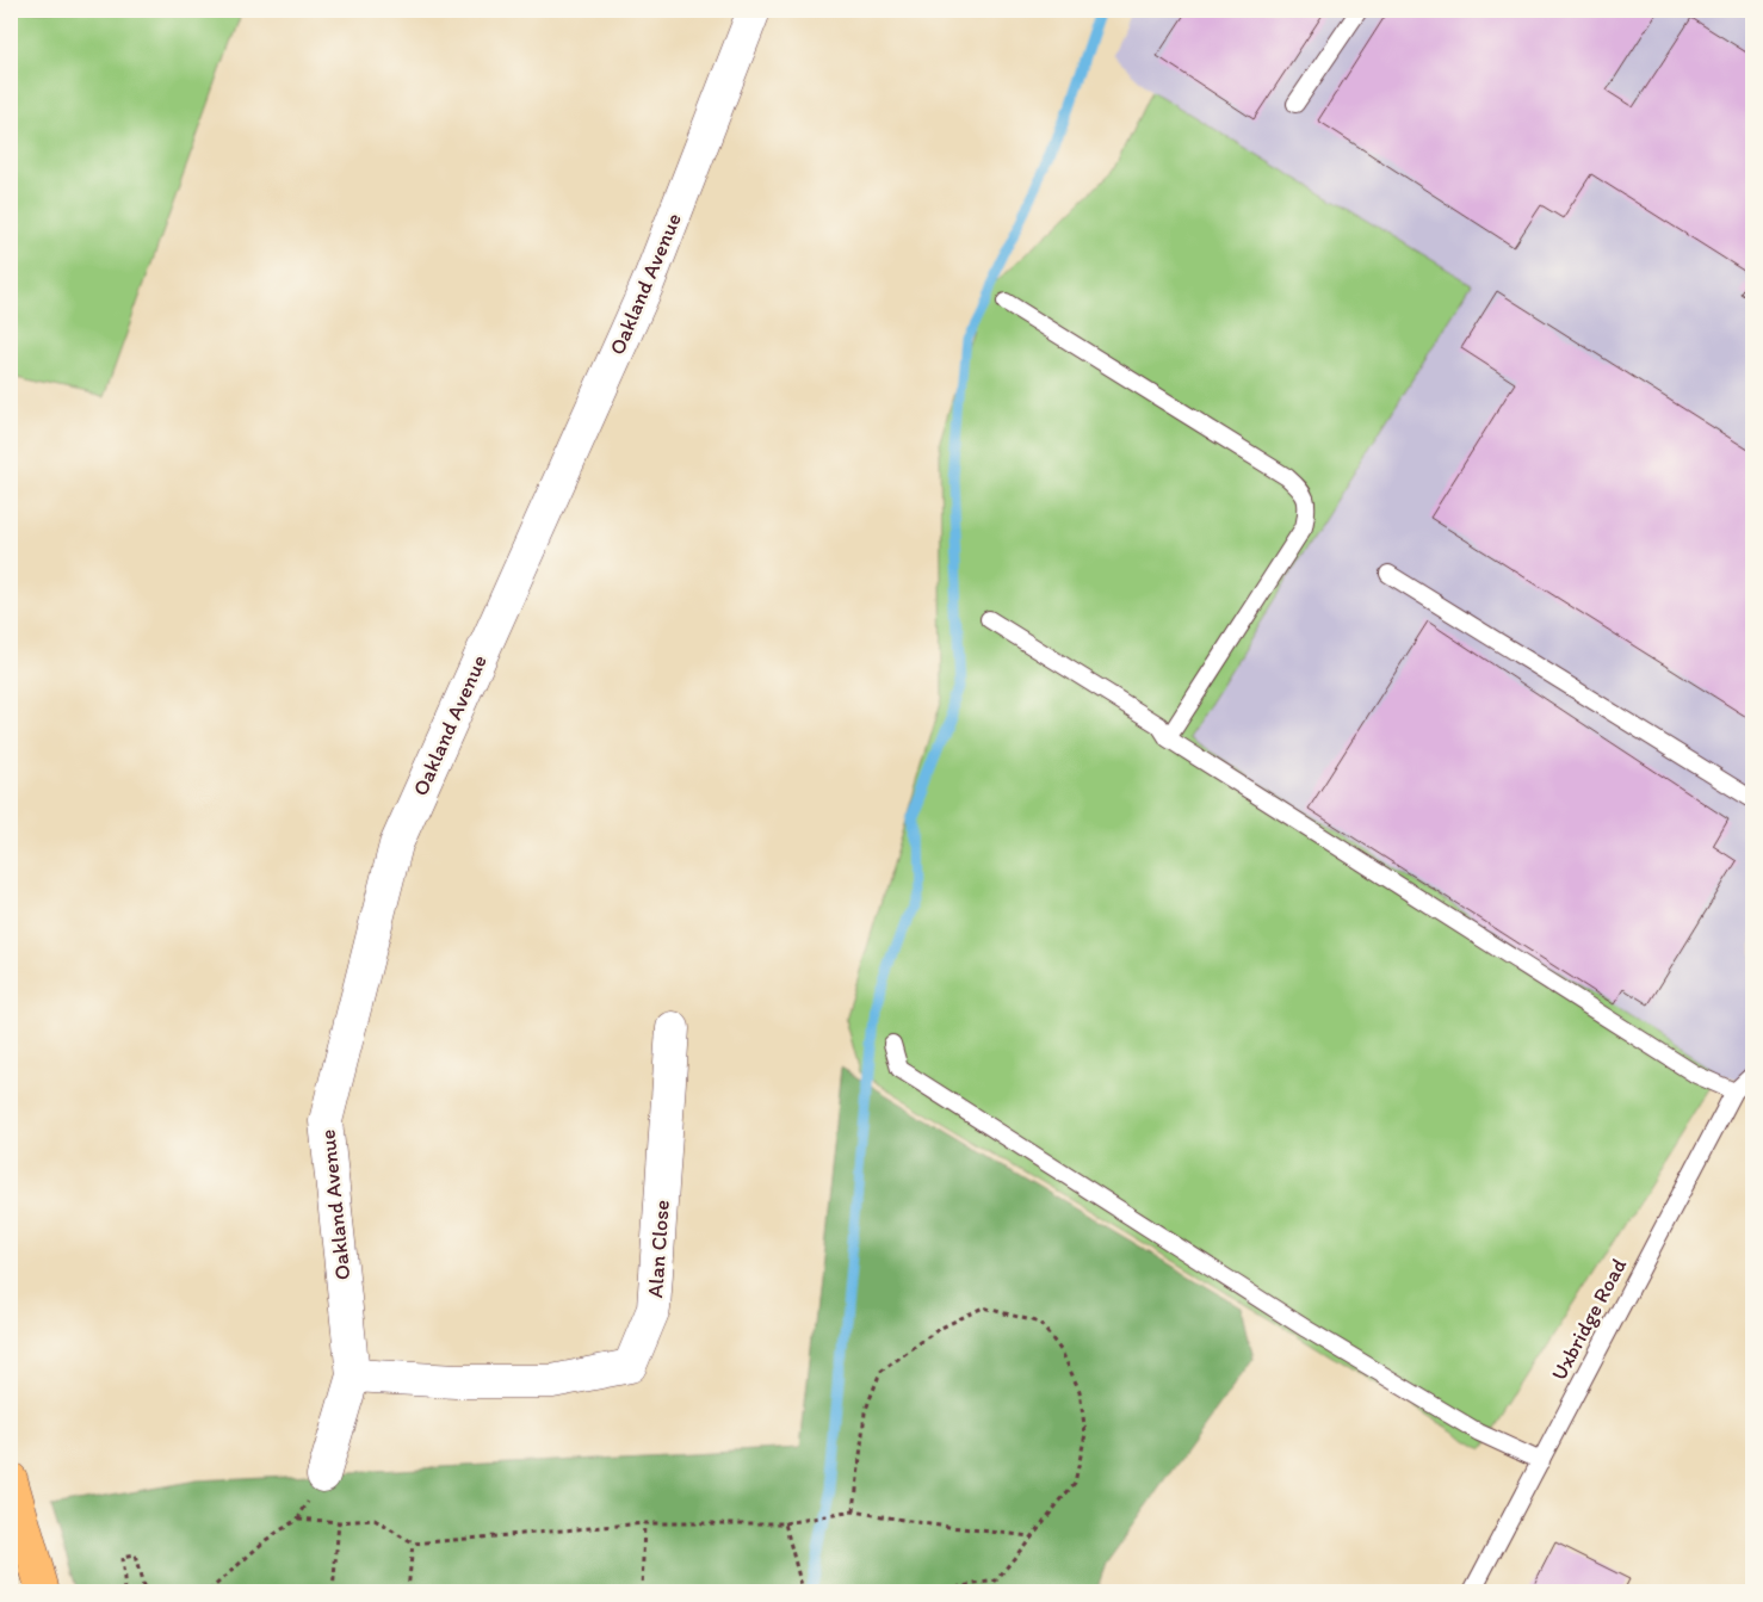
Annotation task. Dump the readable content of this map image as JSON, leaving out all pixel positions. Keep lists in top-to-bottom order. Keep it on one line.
{"streets":{"street":["Oakland Avenue","Alan Close"],"lane":["Uxbridge Road"]},"crossings":[["Oakland Avenue","Alan Close"]]}
